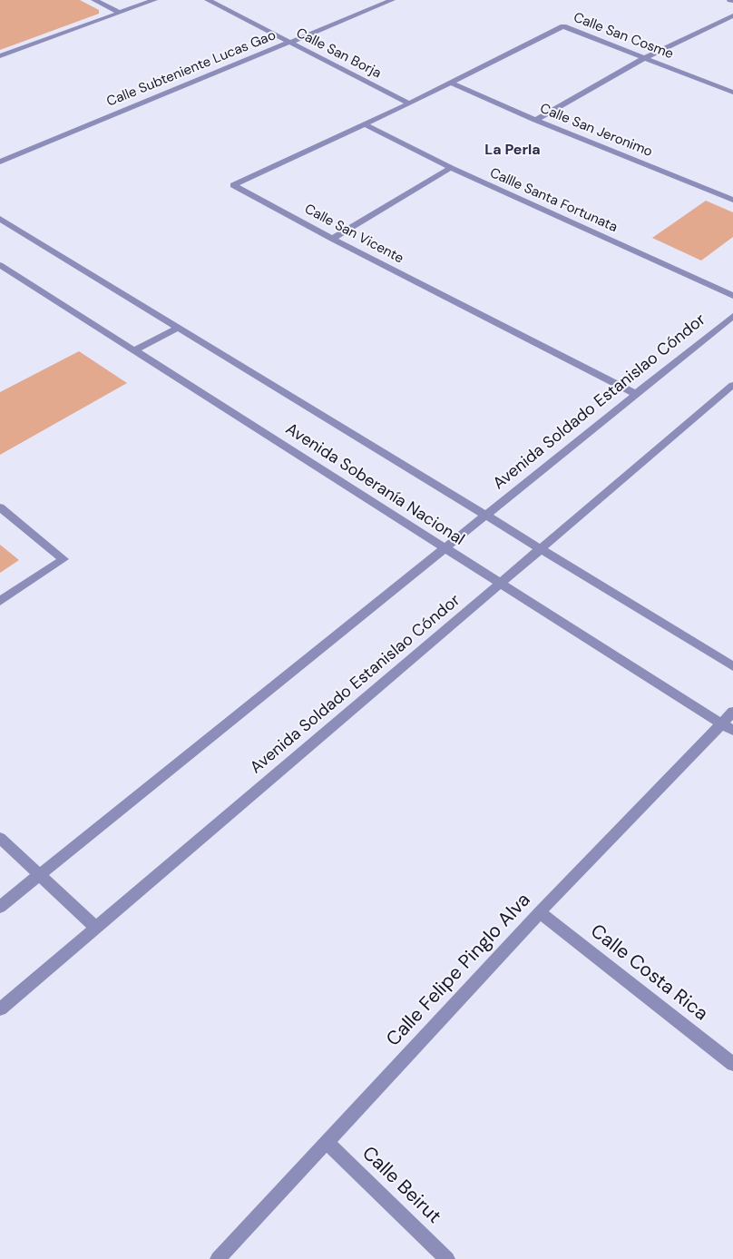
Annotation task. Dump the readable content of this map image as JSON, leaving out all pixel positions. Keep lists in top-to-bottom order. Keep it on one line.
{"streets":{"street":["Calle San Cosme","Calle San Borja","Calle Subteniente Lucas Gao","Calle San Jeronimo","Callle Santa Fortunata","Calle San Vicente","Avenida Soldado Estanislao Cóndor","Avenida Soberanía Nacional","Calle Felipe Pinglo Alva","Calle Costa Rica","Calle Beirut"]},"crossings":[["Calle San Cosme","Calle San Borja"],["Calle San Cosme","Calle San Jeronimo"],["Calle San Cosme","Calle San Vicente"],["Calle San Borja","Calle Subteniente Lucas Gao"],["Calle San Borja","Calle San Vicente"],["Callle Santa Fortunata","Calle San Vicente"],["Calle San Vicente","Avenida Soldado Estanislao Cóndor"],["Avenida Soldado Estanislao Cóndor","Avenida Soberanía Nacional"],["Avenida Soberanía Nacional","Calle Felipe Pinglo Alva"],["Calle Felipe Pinglo Alva","Calle Costa Rica"],["Calle Felipe Pinglo Alva","Calle Beirut"]],"districts":["La Perla"]}
